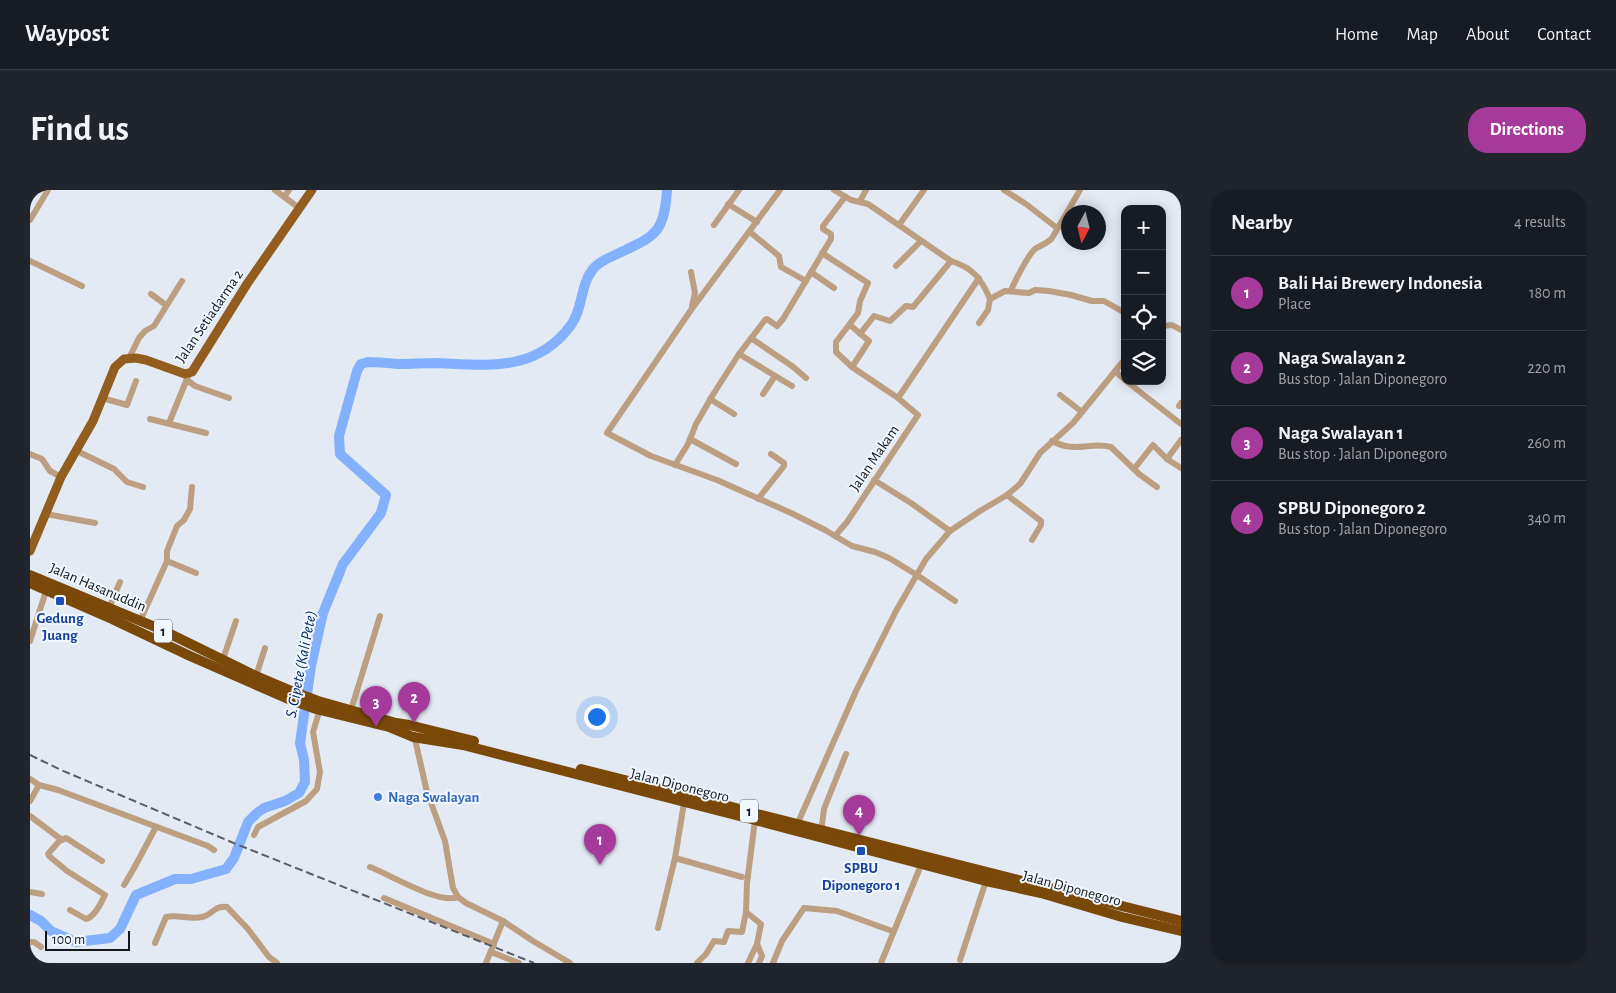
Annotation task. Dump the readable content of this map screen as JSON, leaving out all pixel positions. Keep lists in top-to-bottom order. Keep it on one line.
{"streets":{"highway":["Jalan Hasanuddin","1","Jalan Diponegoro"],"main road":["Jalan Setiadarma 2"],"street":["Jalan Makam"]},"crossings":[["Jalan Hasanuddin","Jalan Diponegoro"]],"water":["S. Cipete (Kali Pete)"],"places":{"transit":["Gedung Juang","SPBU Diponegoro 1"],"other":["Naga Swalayan"]},"scale_bar":"100 m","north":"bottom","page":{"header":"Waypost","nav":["Home","Map","About","Contact"],"buttons":"Directions","title":"Find us","heading":["Nearby","4 results"],"map_buttons":["+","−"],"list":[{"mark":"1","name":"Bali Hai Brewery Indonesia","note":"Place","value":"180 m"},{"mark":"2","name":"Naga Swalayan 2","note":"Bus stop · Jalan Diponegoro","value":"220 m"},{"mark":"3","name":"Naga Swalayan 1","note":"Bus stop · Jalan Diponegoro","value":"260 m"},{"mark":"4","name":"SPBU Diponegoro 2","note":"Bus stop · Jalan Diponegoro","value":"340 m"}],"pins":["2","3","4","1"],"scale":"100 m"}}
